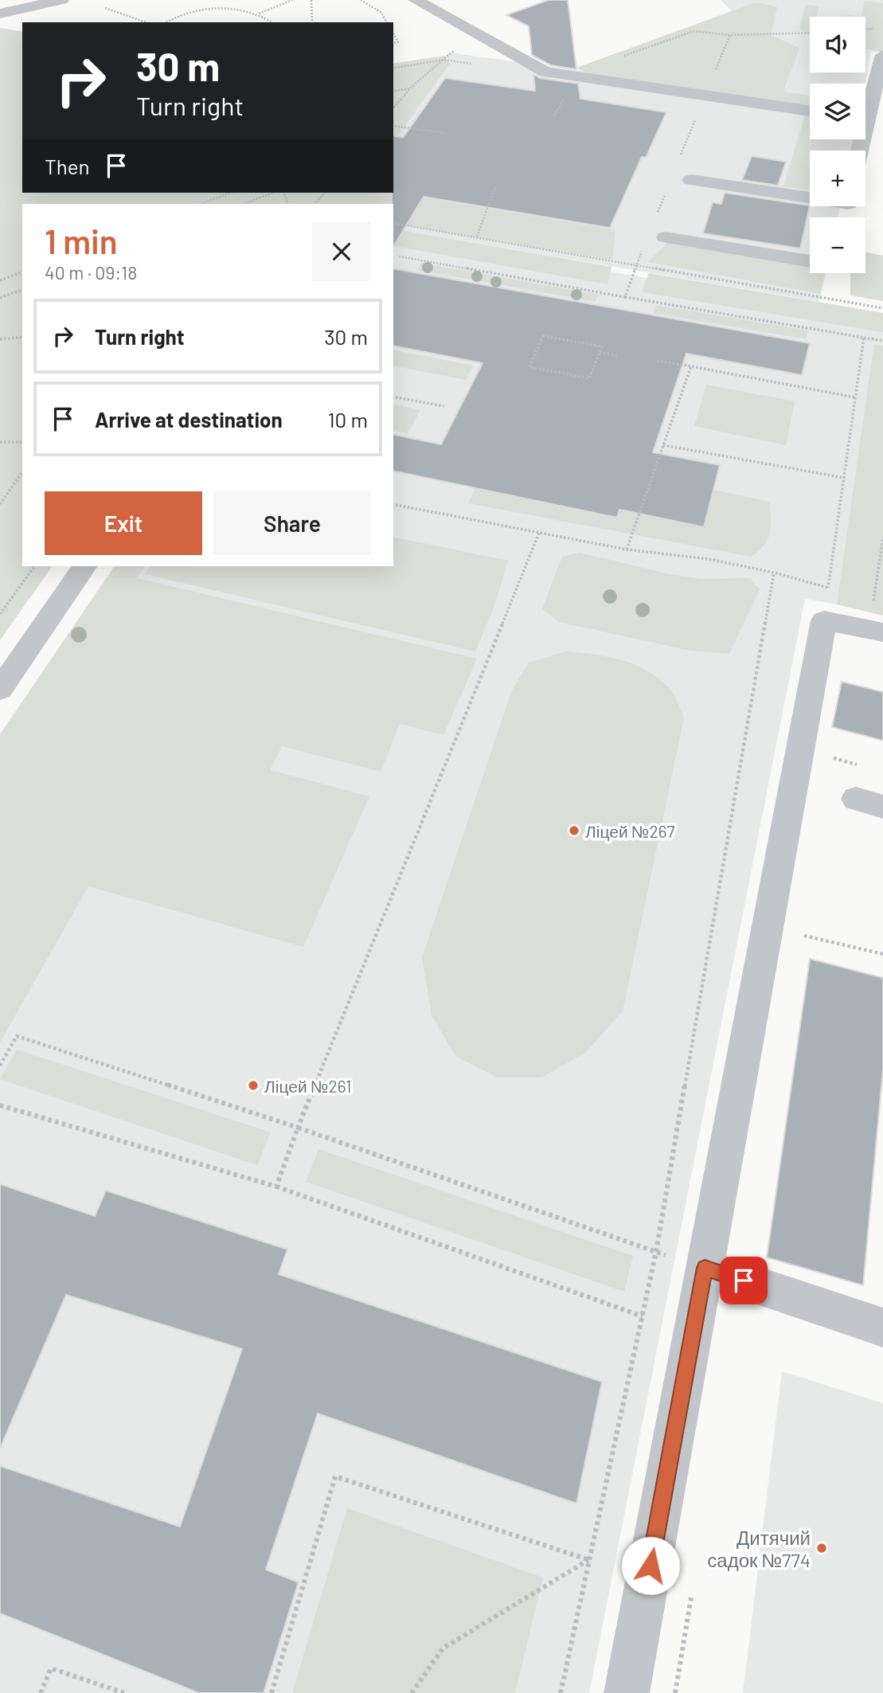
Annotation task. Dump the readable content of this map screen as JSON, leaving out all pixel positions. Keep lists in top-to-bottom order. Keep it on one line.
{"places":["Ліцей №267","Ліцей №261","Дитячий садок №774"],"page":{"map_buttons":["+","−"],"turn":["30 m","Turn right"],"then":"Then","heading":["1 min","40 m · 09:18"],"list":[{"name":"Turn right","value":"30 m"},{"name":"Arrive at destination","value":"10 m"}],"buttons":["Exit","Share"]}}
